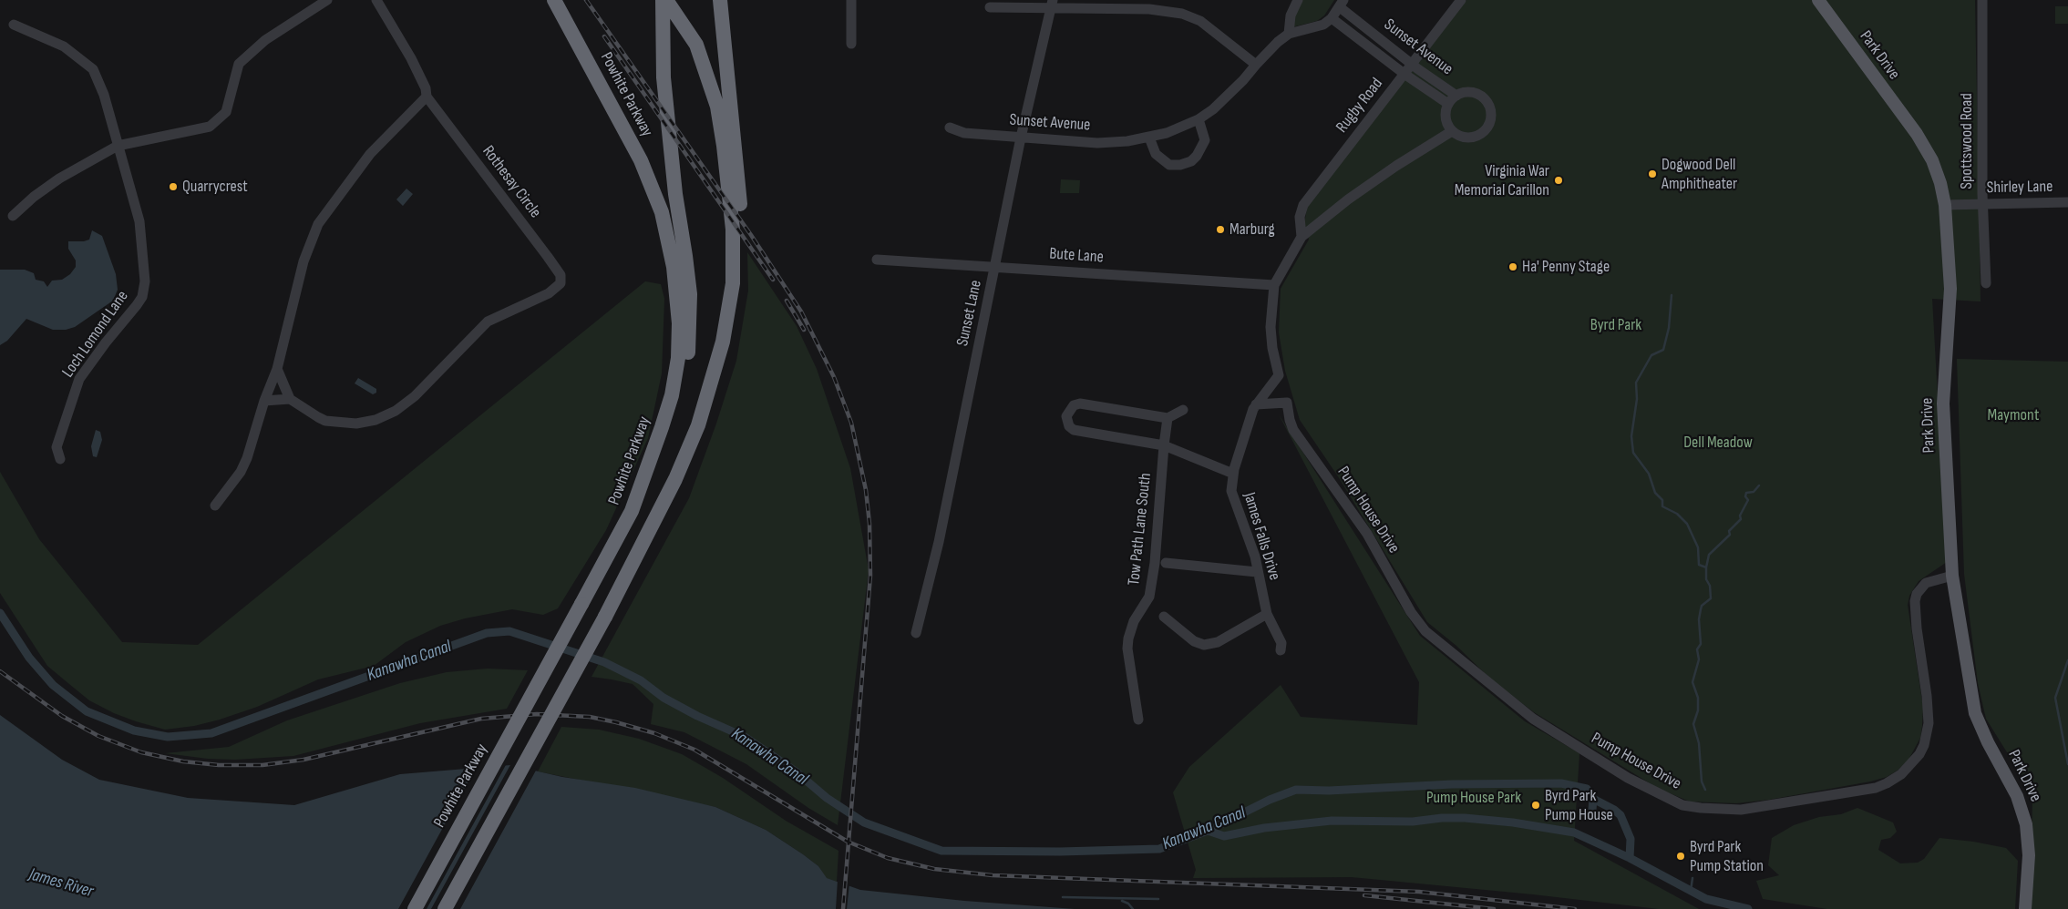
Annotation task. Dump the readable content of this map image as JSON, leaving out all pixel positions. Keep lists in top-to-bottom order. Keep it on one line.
{"streets":{"highway":["Powhite Parkway"],"main road":["Park Drive"],"street":["Sunset Avenue","Rugby Road","Spottswood Road","Rothesay Circle","Shirley Lane","Bute Lane","Sunset Lane","Loch Lomond Lane","Pump House Drive","Tow Path Lane South","James Falls Drive"]},"crossings":[["Sunset Avenue","Rugby Road"],["Sunset Avenue","Sunset Lane"],["Park Drive","Shirley Lane"],["Park Drive","Pump House Drive"],["Spottswood Road","Shirley Lane"],["Bute Lane","Sunset Lane"],["Bute Lane","James Falls Drive"],["Pump House Drive","James Falls Drive"]],"water":["Kanawha Canal","James River"],"parks":["Byrd Park","Maymont","Dell Meadow","Pump House Park"],"places":["Dogwood Dell Amphitheater","Virginia War Memorial Carillon","Quarrycrest","Marburg","Ha' Penny Stage","Byrd Park Pump House","Byrd Park Pump Station"]}
